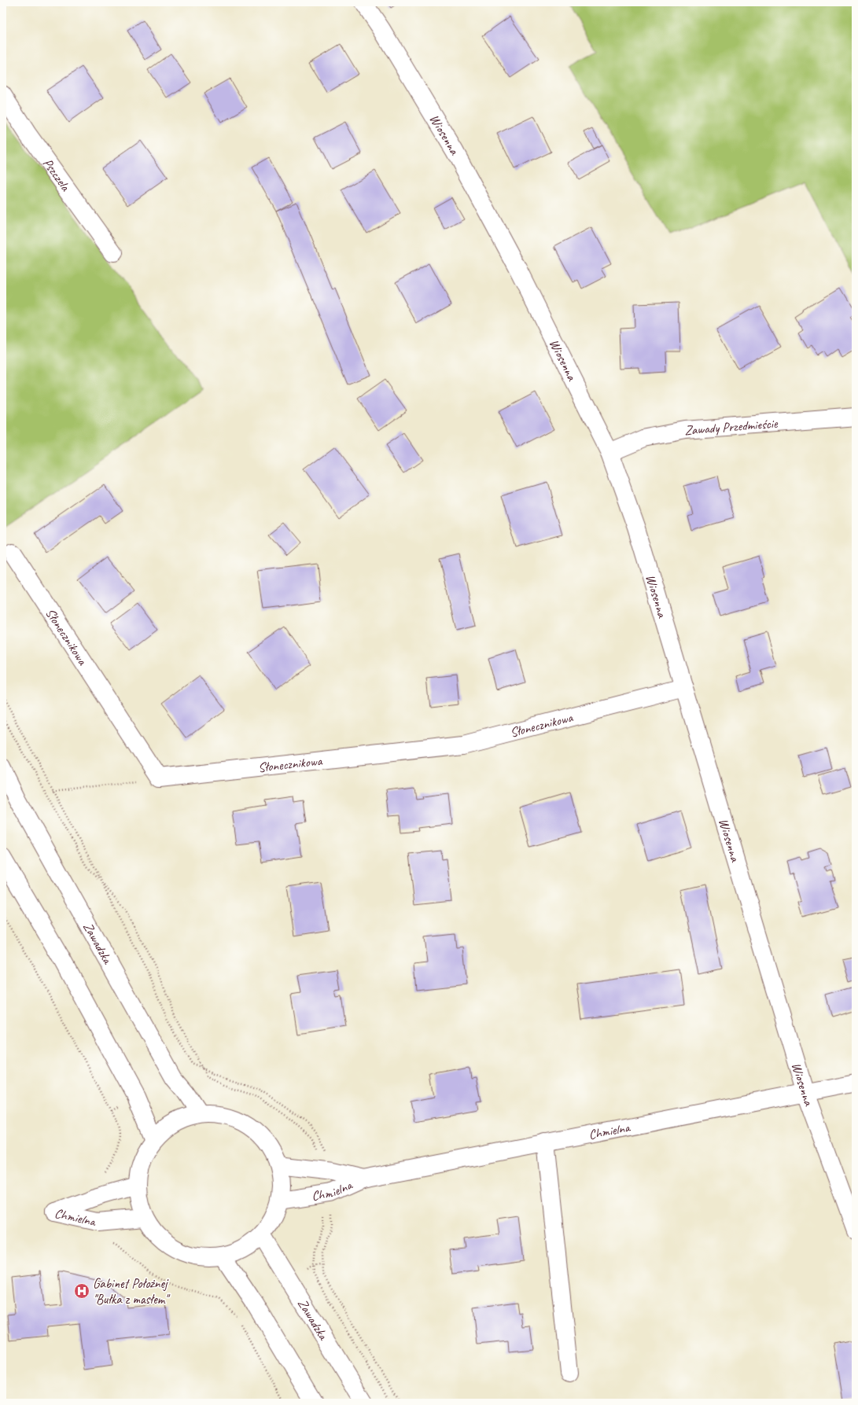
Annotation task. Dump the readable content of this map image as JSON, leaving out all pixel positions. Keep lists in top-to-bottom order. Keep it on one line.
{"streets":{"street":["Wiosenna","Pszczela","Zawady Przedmieście","Słonecznikowa","Zawadzka","Chmielna"]},"crossings":[["Wiosenna","Zawady Przedmieście"],["Wiosenna","Słonecznikowa"],["Wiosenna","Chmielna"]],"places":{"hospital":["Gabinet Położnej \"Bułka z masłem\""]}}
